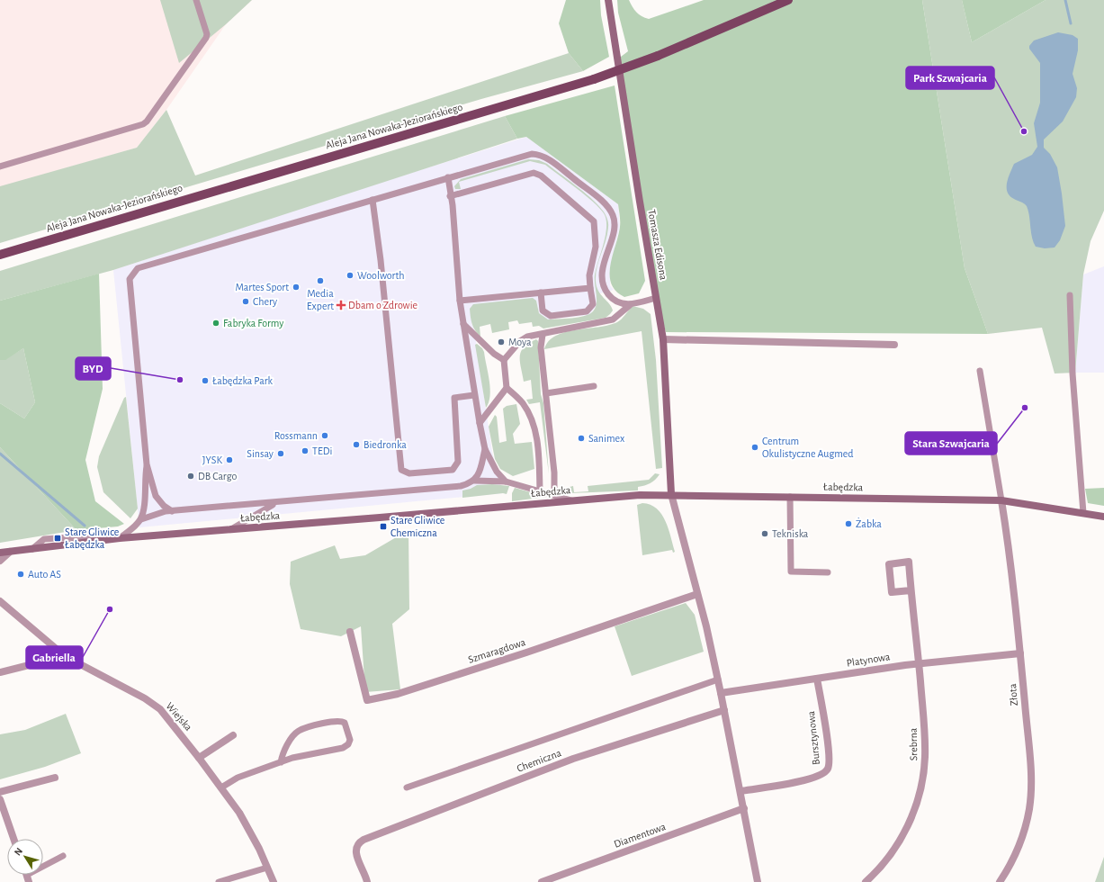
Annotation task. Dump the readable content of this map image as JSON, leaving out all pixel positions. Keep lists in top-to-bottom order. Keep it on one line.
{"streets":{"main road":["Aleja Jana Nowaka-Jeziorańskiego"],"street":["Tomasza Edisona","Łabędzka","Szmaragdowa","Platynowa","Złota","Wiejska","Bursztynowa","Srebrna","Chemiczna","Diamentowa"]},"crossings":[["Tomasza Edisona","Łabędzka"],["Łabędzka","Złota"],["Platynowa","Złota"],["Platynowa","Bursztynowa"],["Platynowa","Srebrna"]],"places":{"other":["Park Szwajcaria","Woolworth","Media Expert","Martes Sport","Chery","Fabryka Formy","Moya","BYD","Łabędzka Park","Stara Szwajcaria","Rossmann","Sanimex","Biedronka","Centrum Okulistyczne Augmed","TEDi","Sinsay","JYSK","DB Cargo","Żabka","Tekniska","Auto AS","Gabriella"],"health":["Dbam o Zdrowie"],"transit":["Stare Gliwice Chemiczna","Stare Gliwice Łabędzka"]},"north":"top left"}
